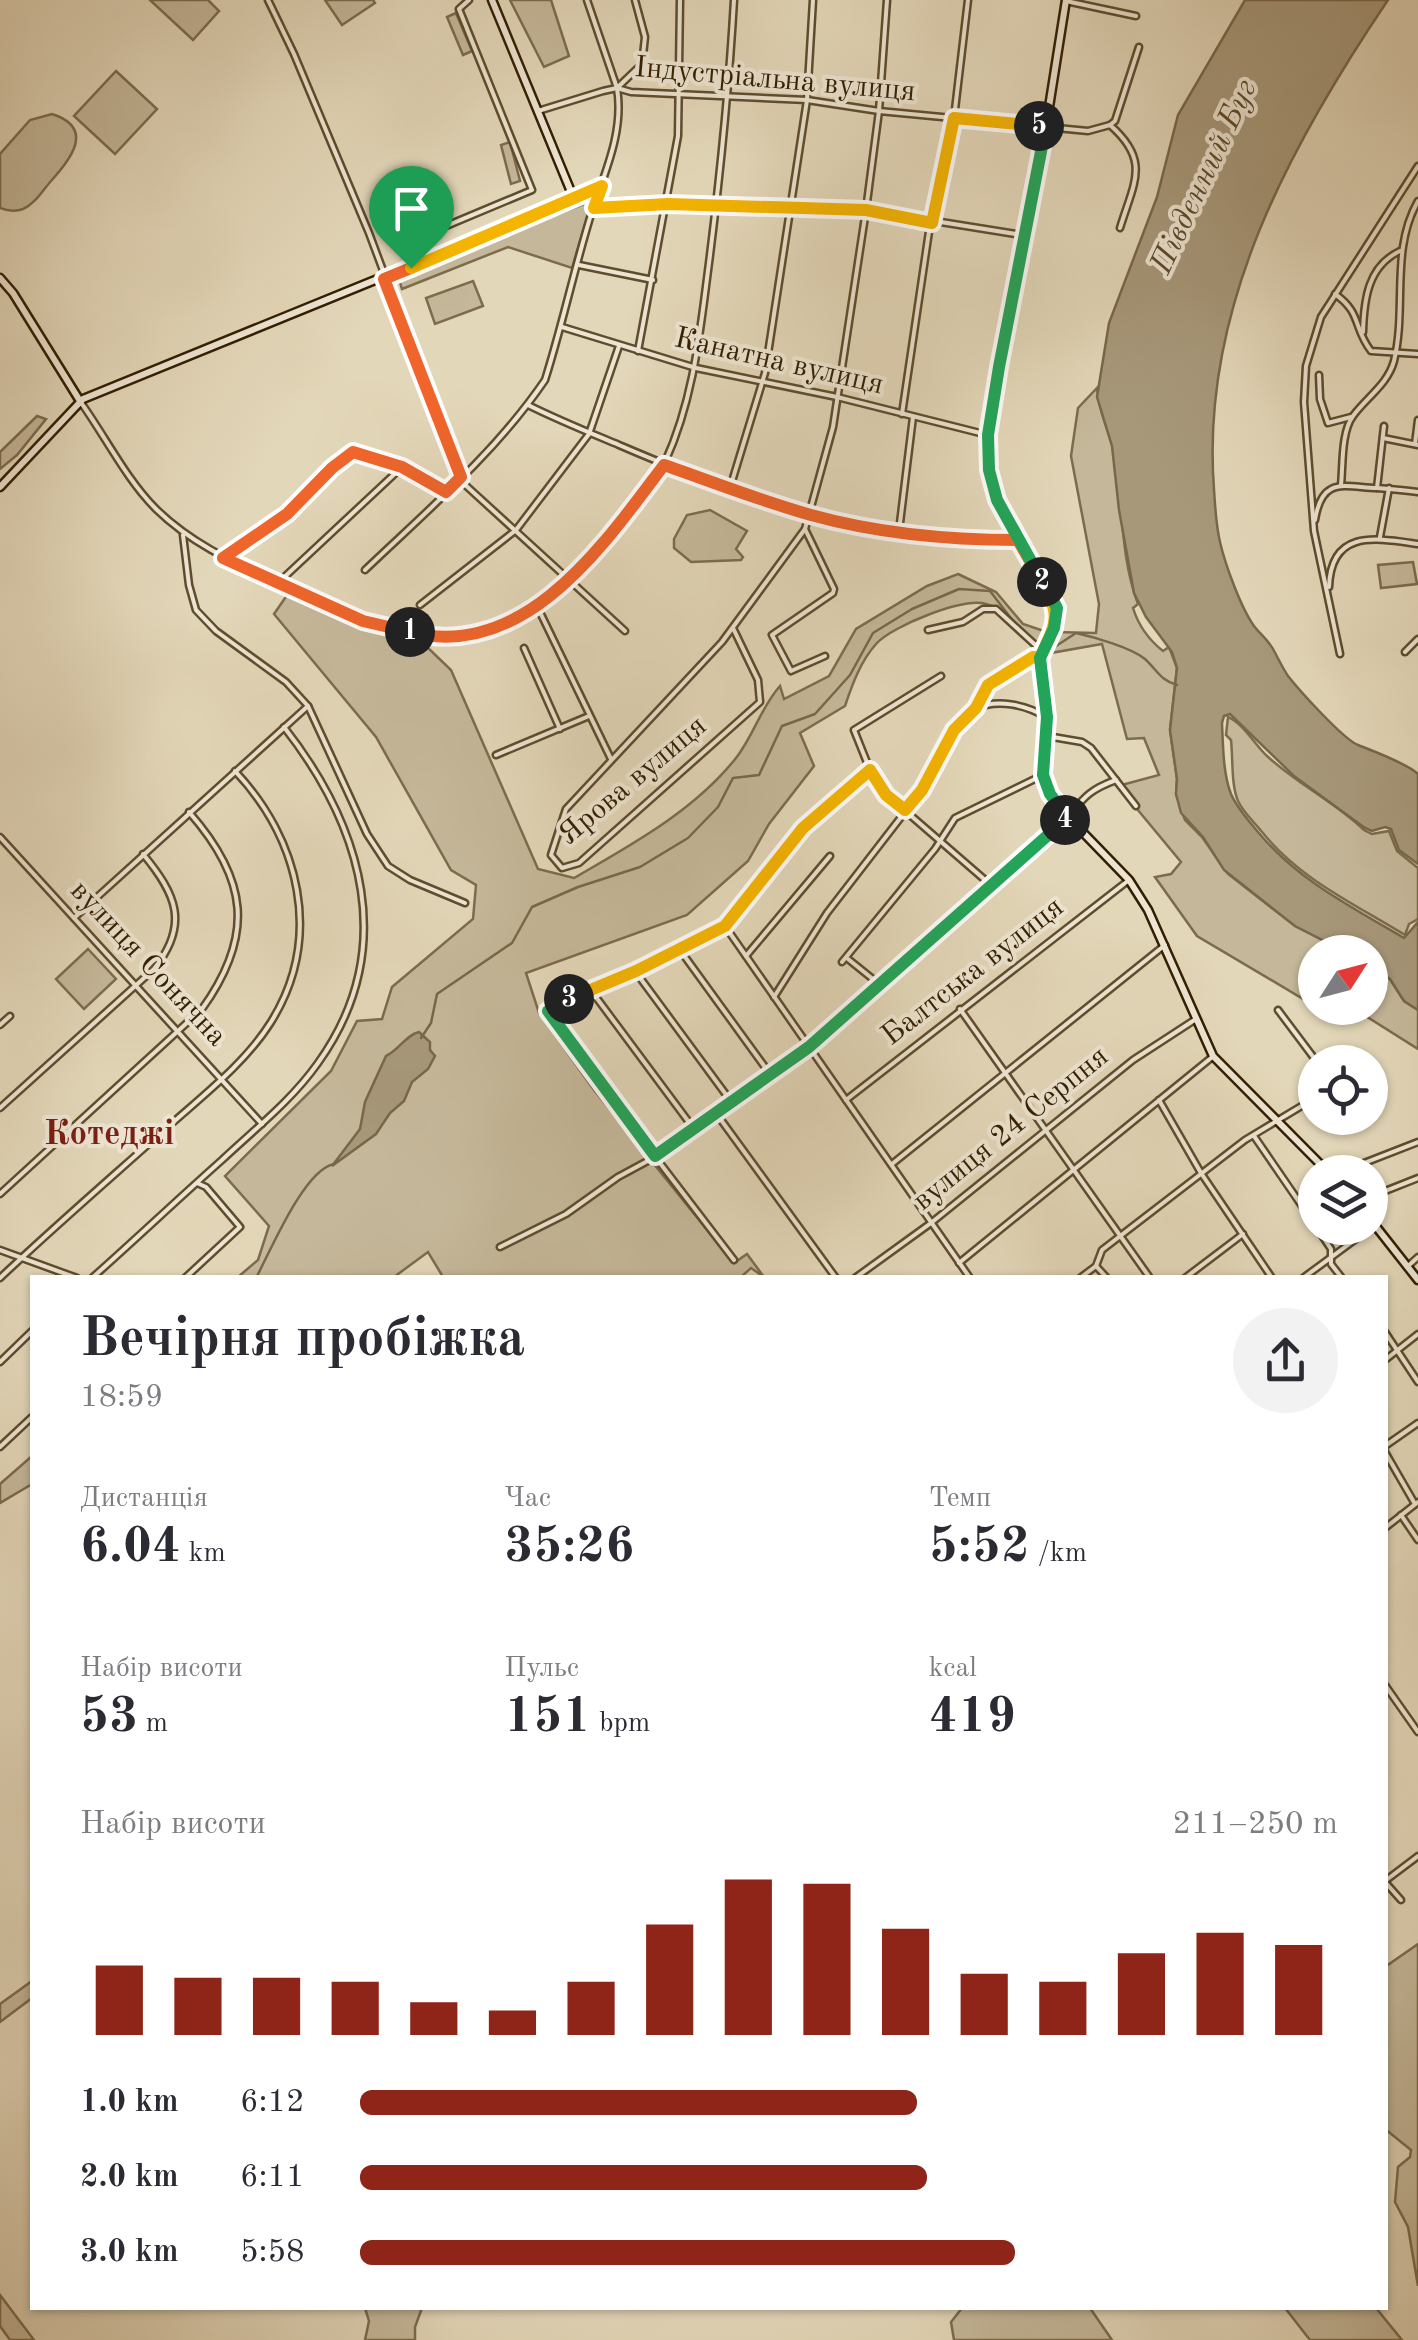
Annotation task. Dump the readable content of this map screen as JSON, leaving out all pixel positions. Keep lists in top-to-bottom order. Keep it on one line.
{"streets":{"street":["Індустріальна вулиця","Канатна вулиця","Ярова вулиця","вулиця Сонячна","Балтська вулиця","вулиця 24 Серпня"]},"districts":["Котеджі"],"water":["Південний Буг"],"north":"top right","page":{"pins":["5","2","1","4","3"],"heading":["Вечірня пробіжка","18:59"],"stats":[["Дистанція","6.04 km"],["Час","35:26"],["Темп","5:52 /km"],["Набір висоти","53 m"],["Пульс","151 bpm"],["kcal","419"]],"chart":["Набір висоти","211–250 m"],"list":[{"name":"1.0 km","note":"6:12"},{"name":"2.0 km","note":"6:11"},{"name":"3.0 km","note":"5:58"}]}}
